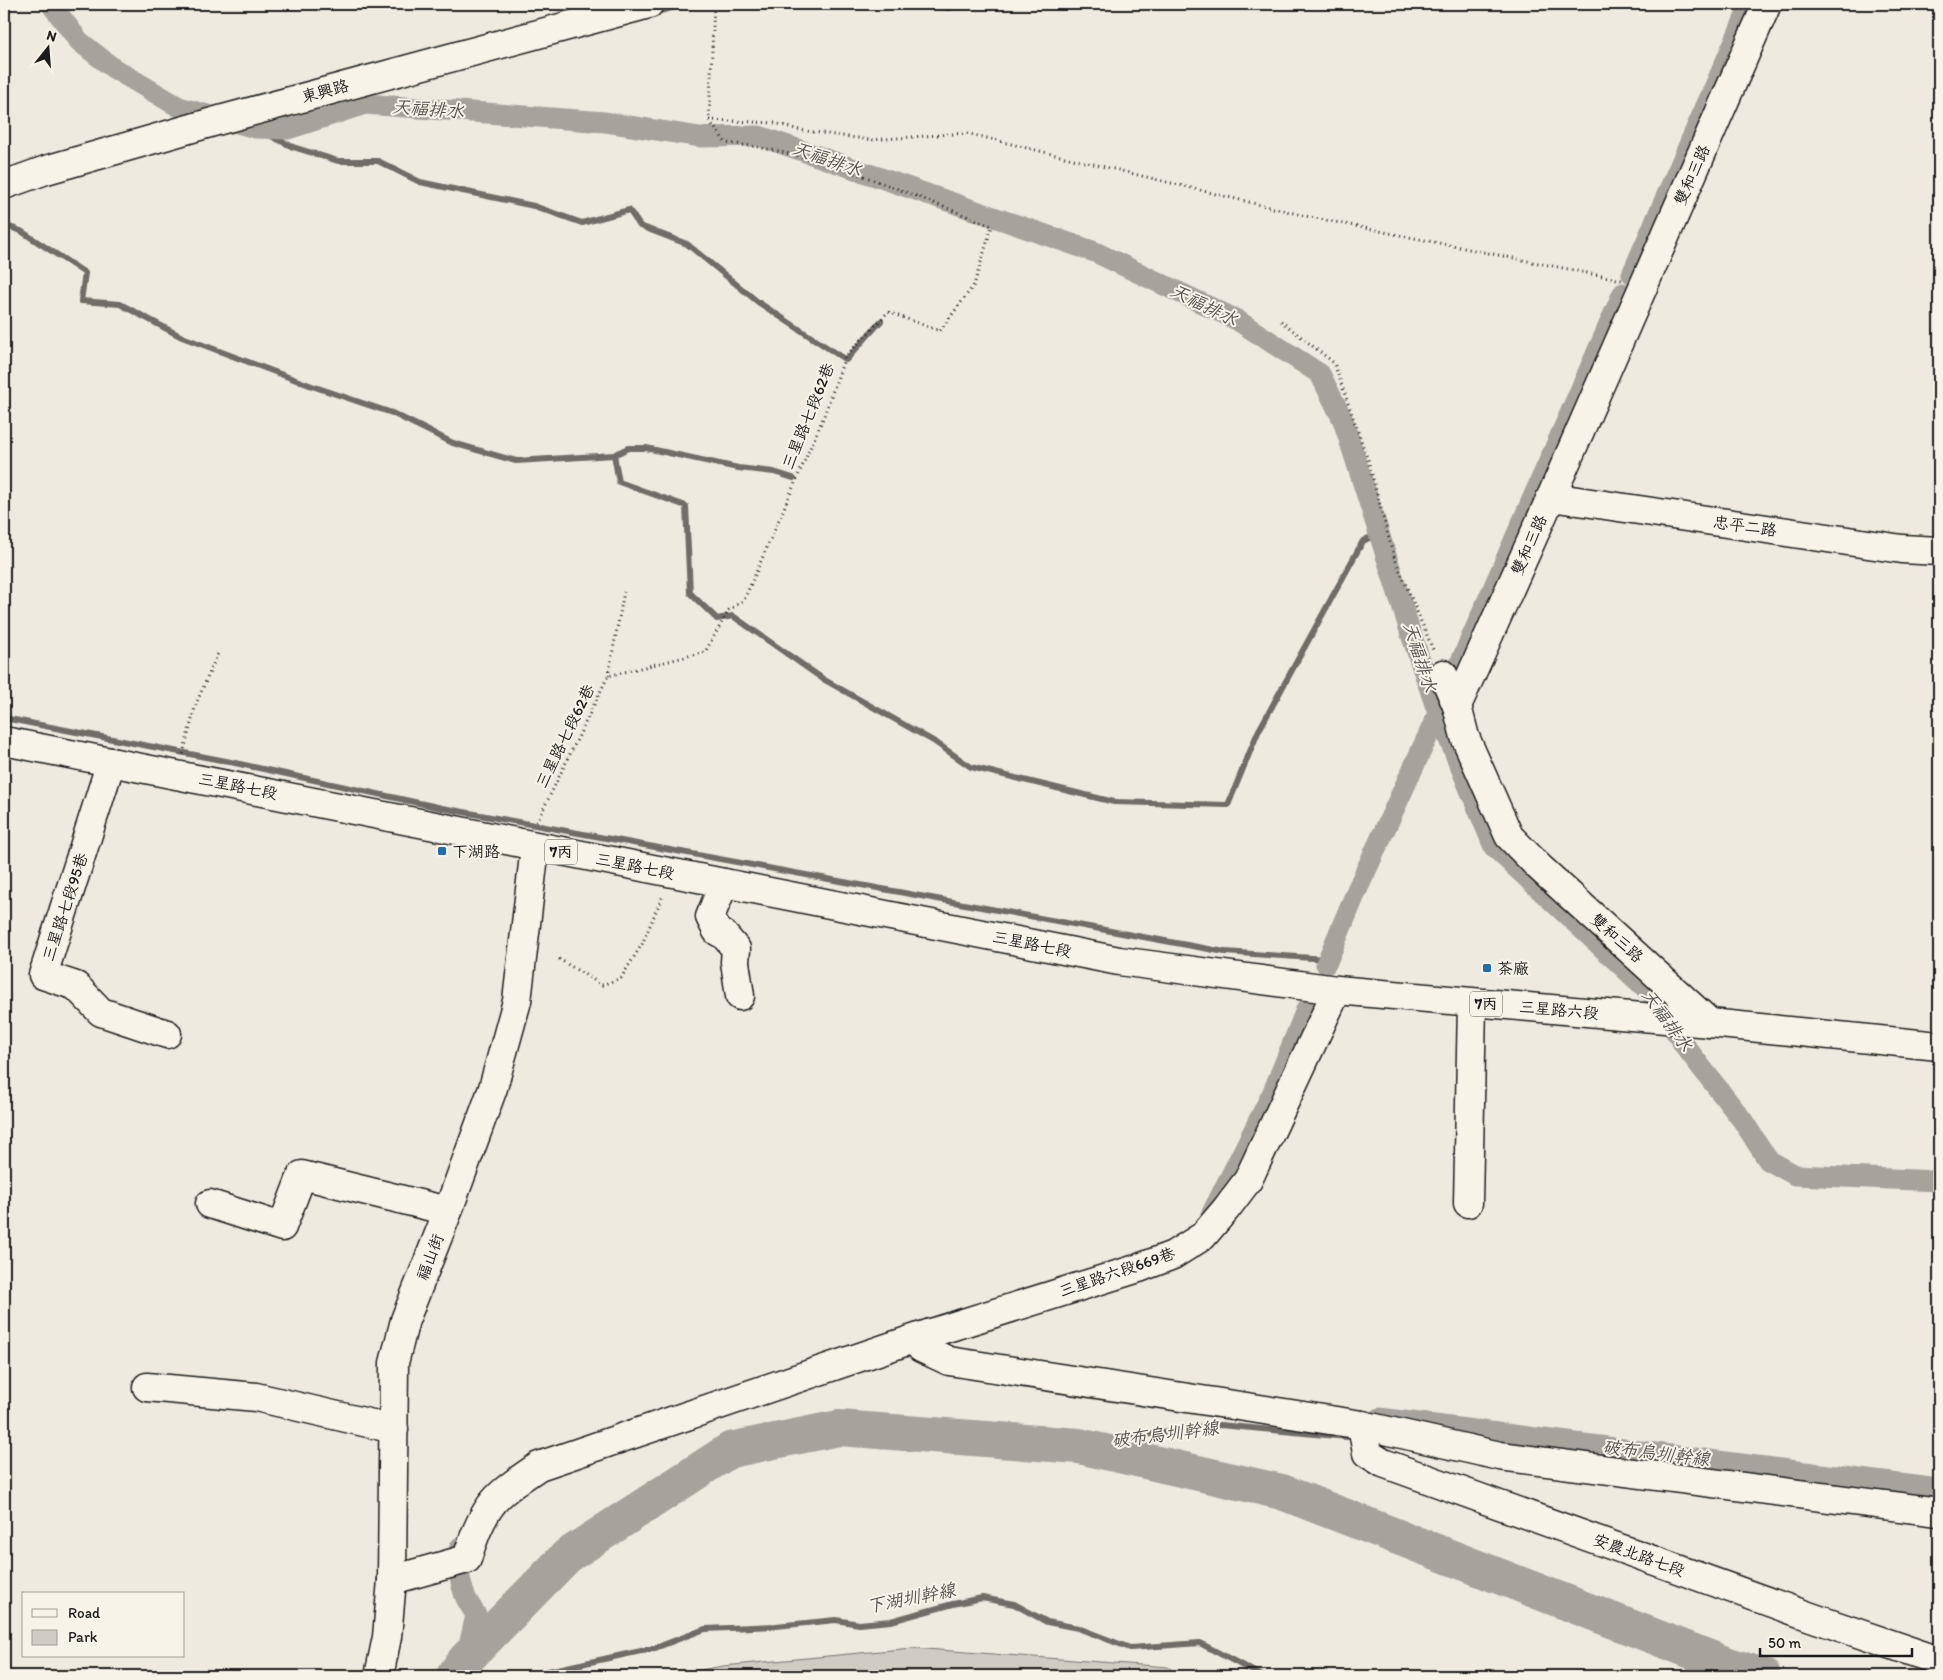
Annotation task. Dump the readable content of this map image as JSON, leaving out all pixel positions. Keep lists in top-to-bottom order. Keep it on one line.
{"streets":{"street":["東興路","雙和三路","忠平二路","三星路七段","7丙","三星路七段95巷","三星路六段","福山街","三星路六段669巷","安農北路七段"],"path":["三星路七段62巷"]},"crossings":[["雙和三路","忠平二路"],["雙和三路","三星路六段"],["三星路七段62巷","三星路七段"],["三星路七段62巷","福山街"],["三星路七段","三星路七段95巷"],["三星路七段","三星路六段"],["三星路七段","福山街"],["三星路六段","三星路六段669巷"],["福山街","三星路六段669巷"]],"water":["天福排水","破布烏圳幹線","下湖圳幹線"],"places":{"transit":["下湖路","茶廠"]},"legend":["Road","Park"],"scale_bar":"50 m","north":"top"}
